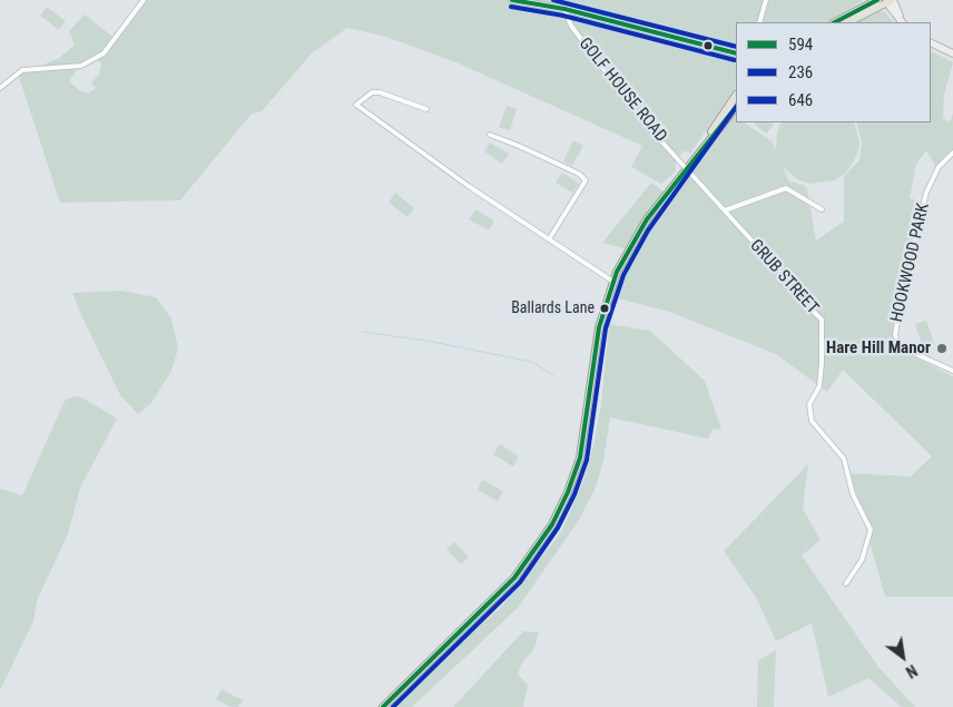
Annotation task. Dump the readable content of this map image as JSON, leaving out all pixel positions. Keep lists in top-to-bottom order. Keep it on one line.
{"streets":{"street":["GOLF HOUSE ROAD","HOOKWOOD PARK","GRUB STREET"]},"crossings":[["GOLF HOUSE ROAD","GRUB STREET"]],"places":["Ballards Lane","Hare Hill Manor"],"lines":["transit line 594","transit line 646","transit line 236"],"legend":["594","236","646"],"north":"bottom right"}
